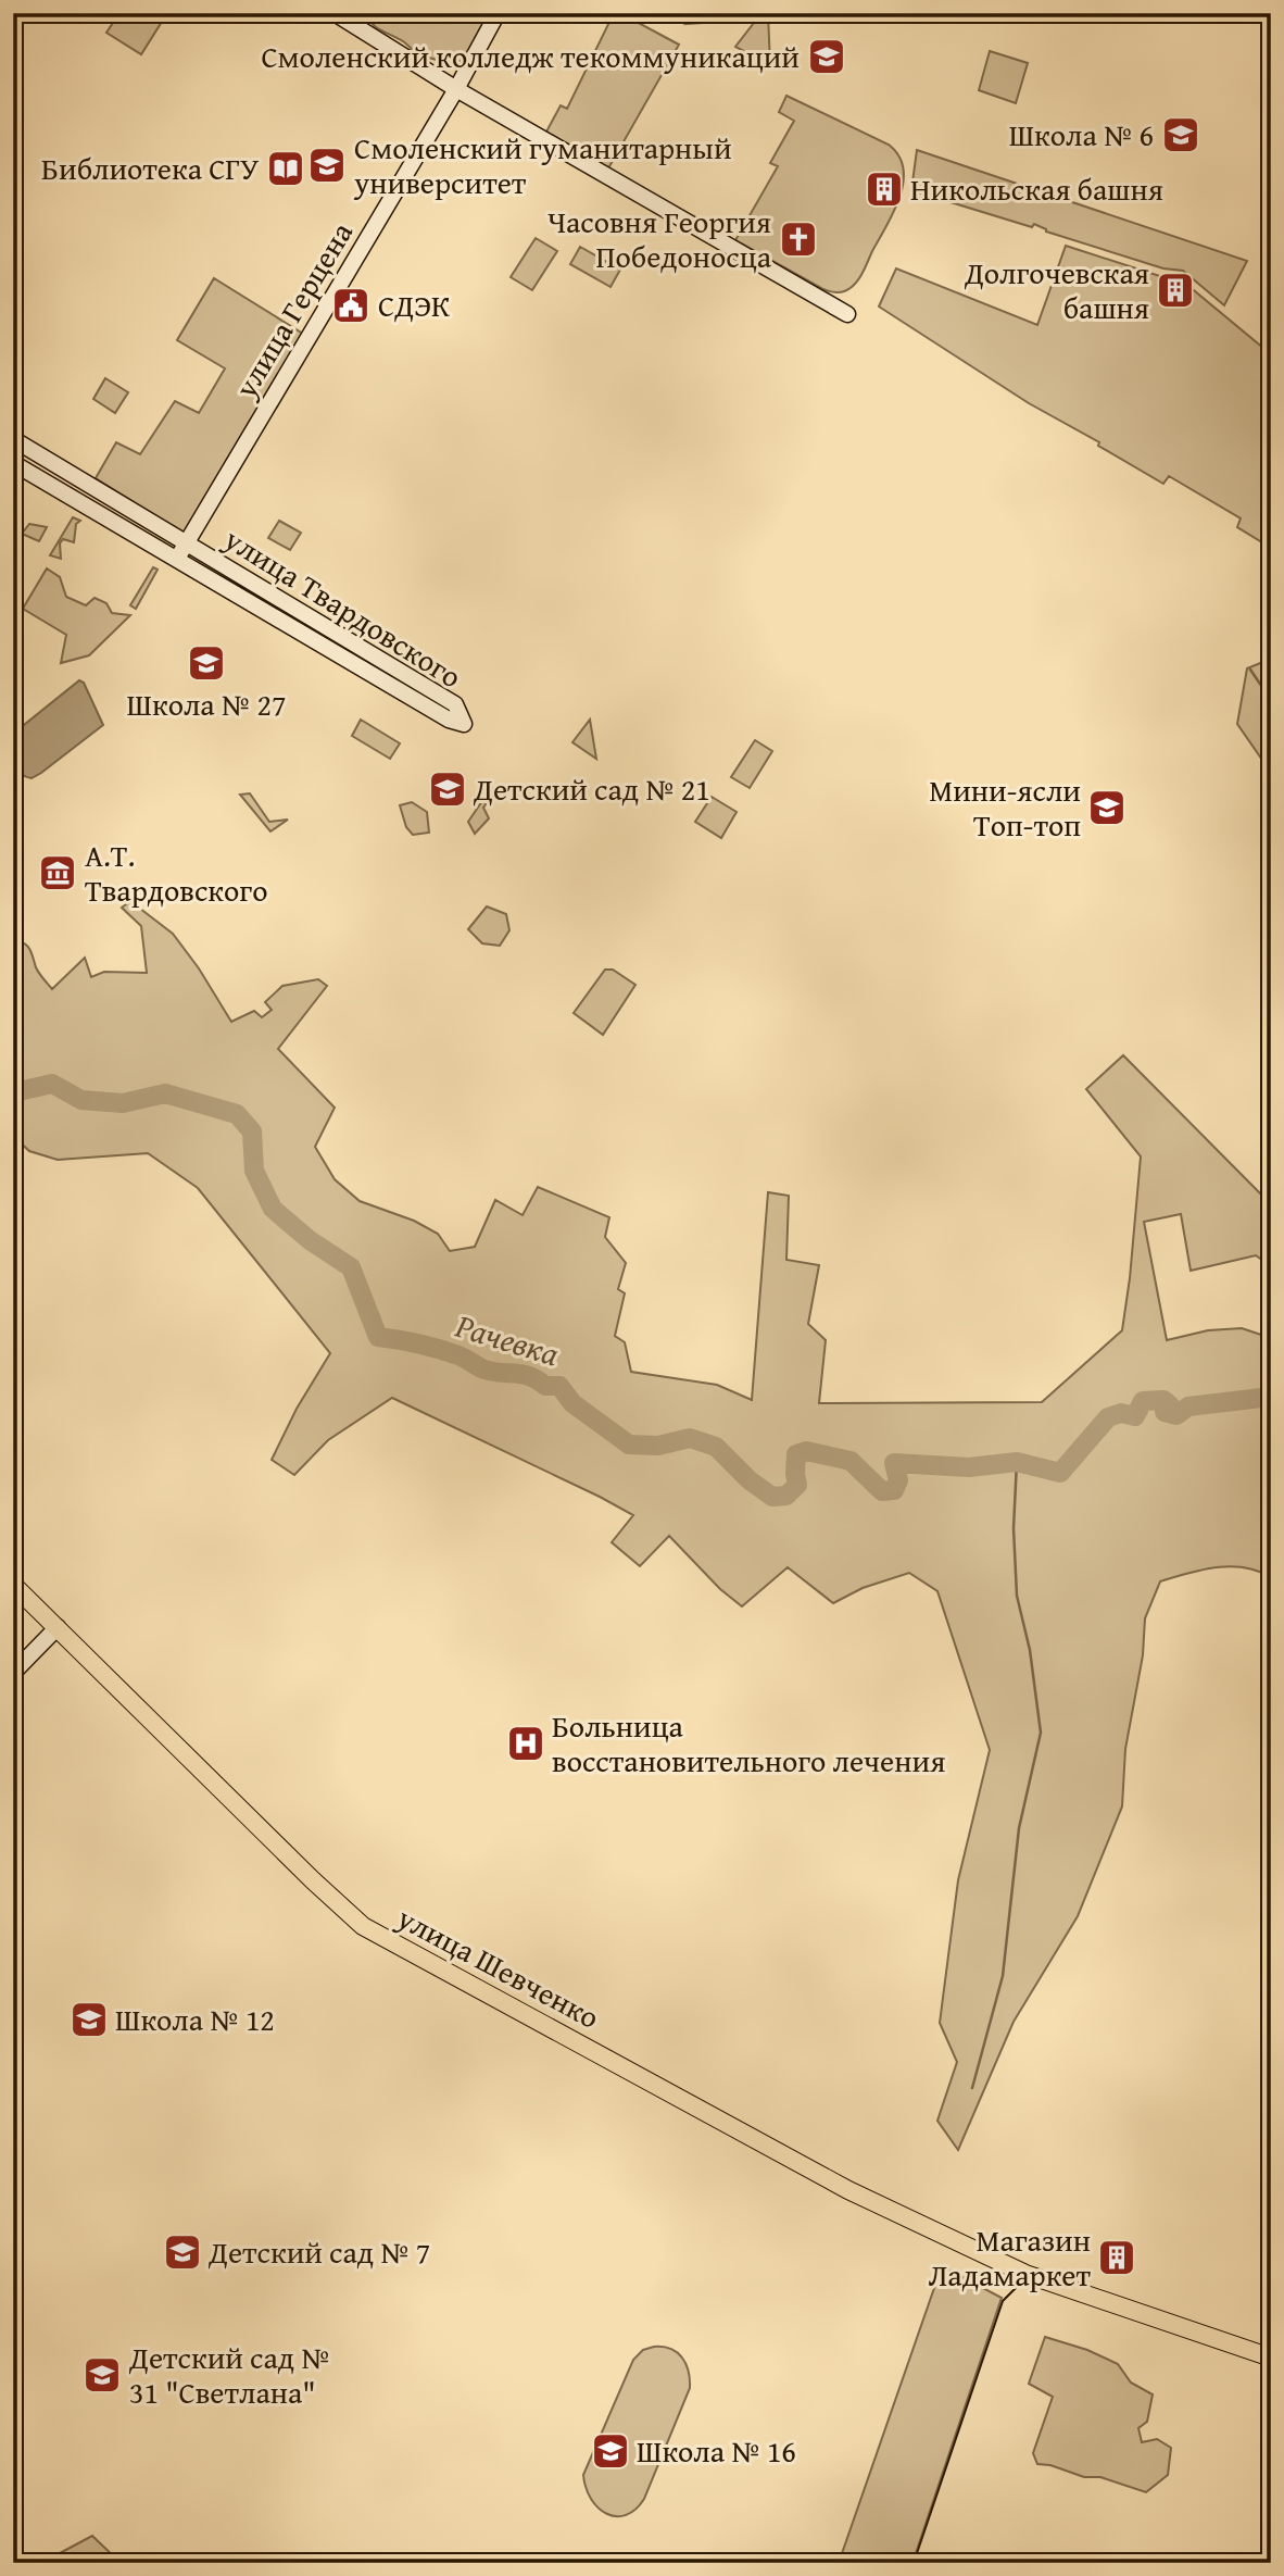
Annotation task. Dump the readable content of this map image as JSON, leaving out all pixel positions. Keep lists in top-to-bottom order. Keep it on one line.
{"streets":{"main road":["улица Шевченко"],"street":["улица Герцена","улица Твардовского"]},"crossings":[["улица Герцена","улица Твардовского"]],"water":["Рачевка"],"places":{"school or university":["Смоленский колледж текоммуникаций","Школа № 6","Смоленский гуманитарный университет","Школа № 27","Детский сад № 21","Мини-ясли Топ-топ","Школа № 12","Детский сад № 7","Детский сад № 31 \"Светлана\"","Школа № 16"],"library":["Библиотека СГУ"],"building":["Никольская башня","Долгочевская башня","Магазин Ладамаркет"],"church":["Часовня Георгия Победоносца"],"public building":["СДЭК"],"museum":["А.Т. Твардовского"],"hospital":["Больница восстановительного лечения"]}}
